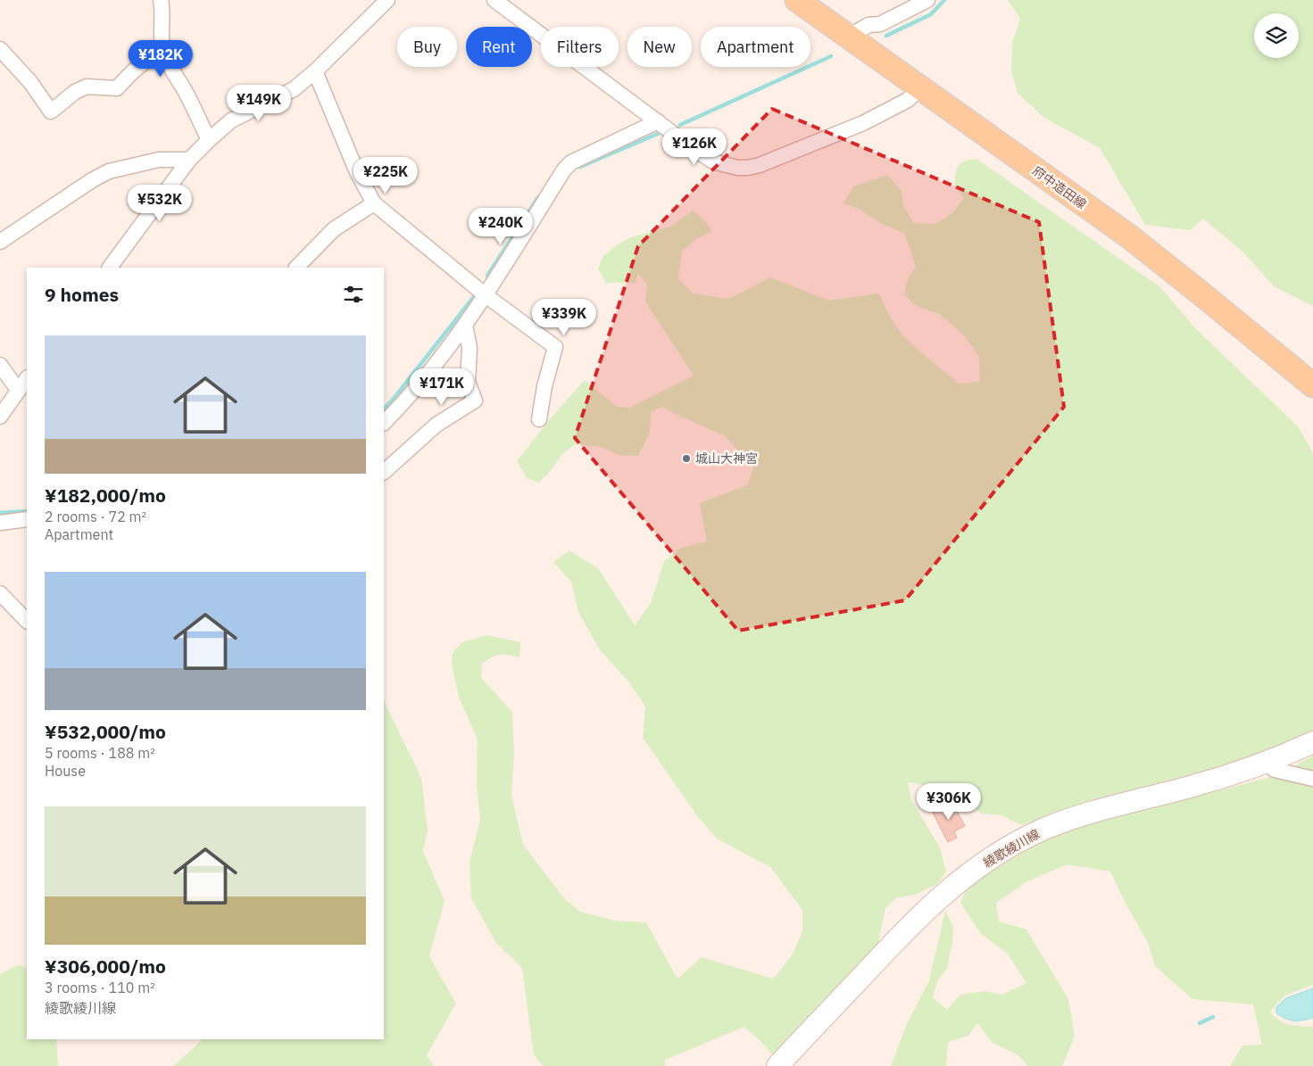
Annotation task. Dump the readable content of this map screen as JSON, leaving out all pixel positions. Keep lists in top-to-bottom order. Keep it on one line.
{"streets":{"main road":["府中造田線","綾歌綾川線"]},"places":["城山大神宮"],"page":{"chip":["Buy","Rent","Filters","New","Apartment"],"price":["¥182K","¥149K","¥126K","¥225K","¥532K","¥240K","¥339K","¥171K","¥306K"],"heading":"9 homes","list":[{"name":"¥182,000/mo","note":"2 rooms · 72 m² · Apartment"},{"name":"¥532,000/mo","note":"5 rooms · 188 m² · House"},{"name":"¥306,000/mo","note":"3 rooms · 110 m² · 綾歌綾川線"}]}}
